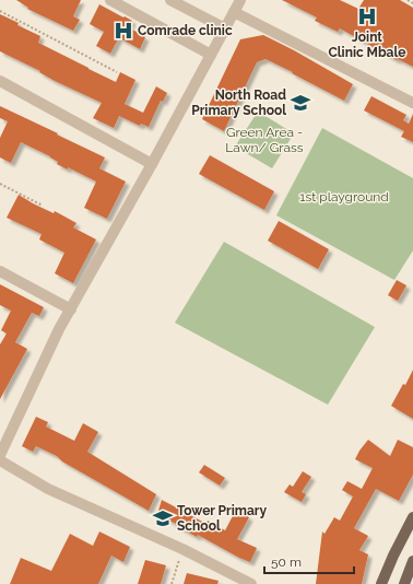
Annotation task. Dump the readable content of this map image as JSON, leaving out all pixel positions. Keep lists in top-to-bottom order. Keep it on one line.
{"parks":["Green Area - Lawn/ Grass","1st playground"],"places":{"hospital":["Joint Clinic Mbale","Comrade clinic"],"school or university":["North Road Primary School","Tower Primary School"]},"scale_bar":"50 m"}
